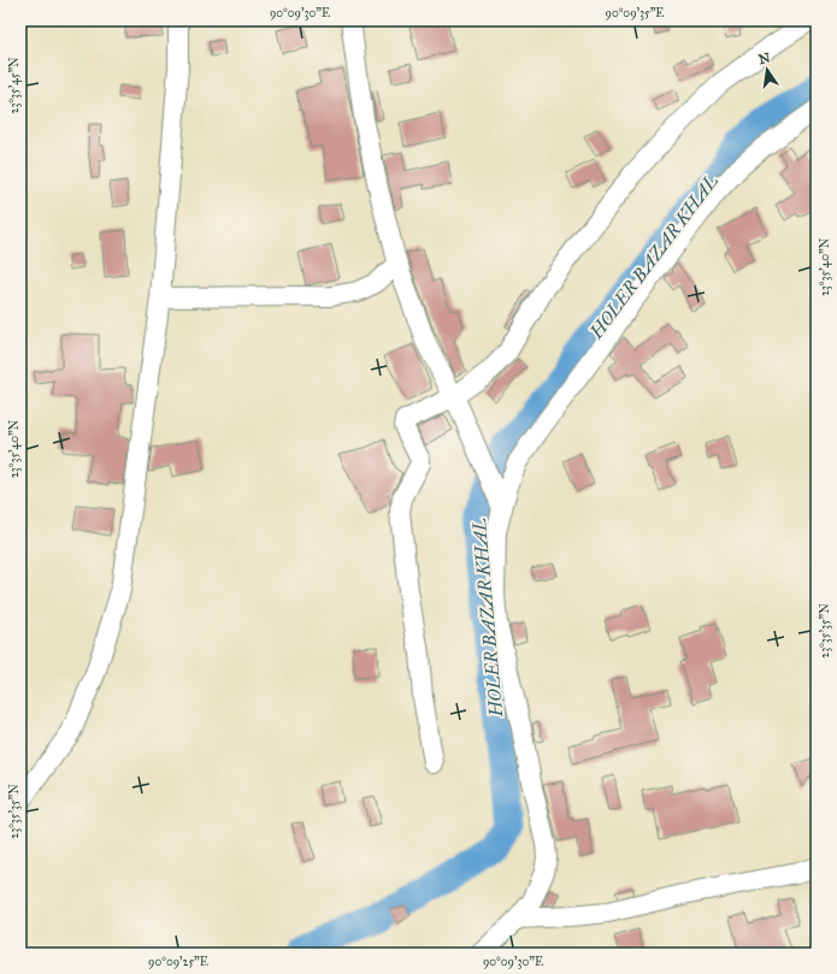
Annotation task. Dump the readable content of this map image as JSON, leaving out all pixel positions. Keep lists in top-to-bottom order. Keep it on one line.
{"water":["HOLER BAZAR KHAL"],"north":"top","coordinates":["90°09'30\"E","90°09'35\"E","23°35'45\"N","23°35'40\"N","23°35'35\"N","90°09'25\"E"]}
